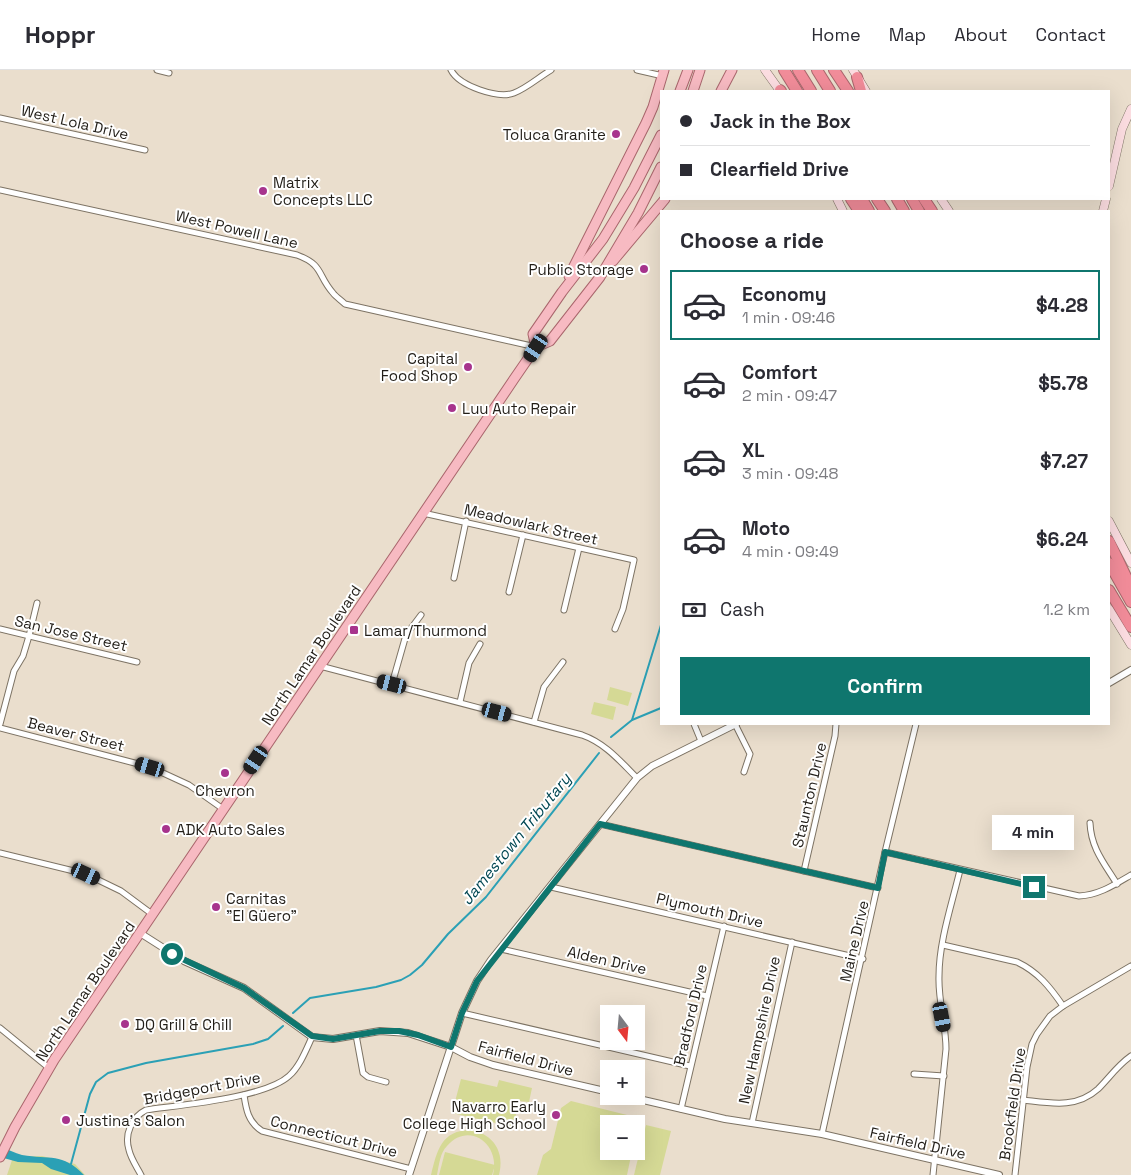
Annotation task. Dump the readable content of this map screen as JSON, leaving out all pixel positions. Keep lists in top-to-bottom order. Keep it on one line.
{"streets":{"main road":["North Lamar Boulevard"],"street":["West Lola Drive","West Powell Lane","Meadowlark Street","San Jose Street","Beaver Street","Staunton Drive","Plymouth Drive","Maine Drive","Alden Drive","Bradford Drive","New Hampshire Drive","Fairfield Drive","Bridgeport Drive","Brookfield Drive","Connecticut Drive"]},"crossings":[["West Powell Lane","North Lamar Boulevard"],["Meadowlark Street","North Lamar Boulevard"],["North Lamar Boulevard","Beaver Street"],["North Lamar Boulevard","Fairfield Drive"],["Plymouth Drive","Maine Drive"],["Plymouth Drive","Bradford Drive"],["Plymouth Drive","New Hampshire Drive"],["Maine Drive","Fairfield Drive"],["Alden Drive","Bradford Drive"],["Bradford Drive","Fairfield Drive"],["New Hampshire Drive","Fairfield Drive"],["Fairfield Drive","Bridgeport Drive"],["Bridgeport Drive","Connecticut Drive"]],"water":["Jamestown Tributary"],"places":{"other":["Toluca Granite","Matrix Concepts LLC","Public Storage","Capital Food Shop","Luu Auto Repair","Chevron","ADK Auto Sales","Carnitas \"El Güero\"","DQ Grill & Chill","Navarro Early College High School","Justina's Salon"],"transit":["Lamar/Thurmond"]},"north":"bottom","page":{"header":"Hoppr","nav":["Home","Map","About","Contact"],"banner":["Jack in the Box","Clearfield Drive"],"heading":"Choose a ride","list":[{"name":"Economy","note":"1 min · 09:46","value":"$4.28"},{"name":"Comfort","note":"2 min · 09:47","value":"$5.78"},{"name":"XL","note":"3 min · 09:48","value":"$7.27"},{"name":"Moto","note":"4 min · 09:49","value":"$6.24"}],"pay":["Cash","1.2 km"],"buttons":"Confirm","bubble":"4 min","map_buttons":["+","−"]}}
